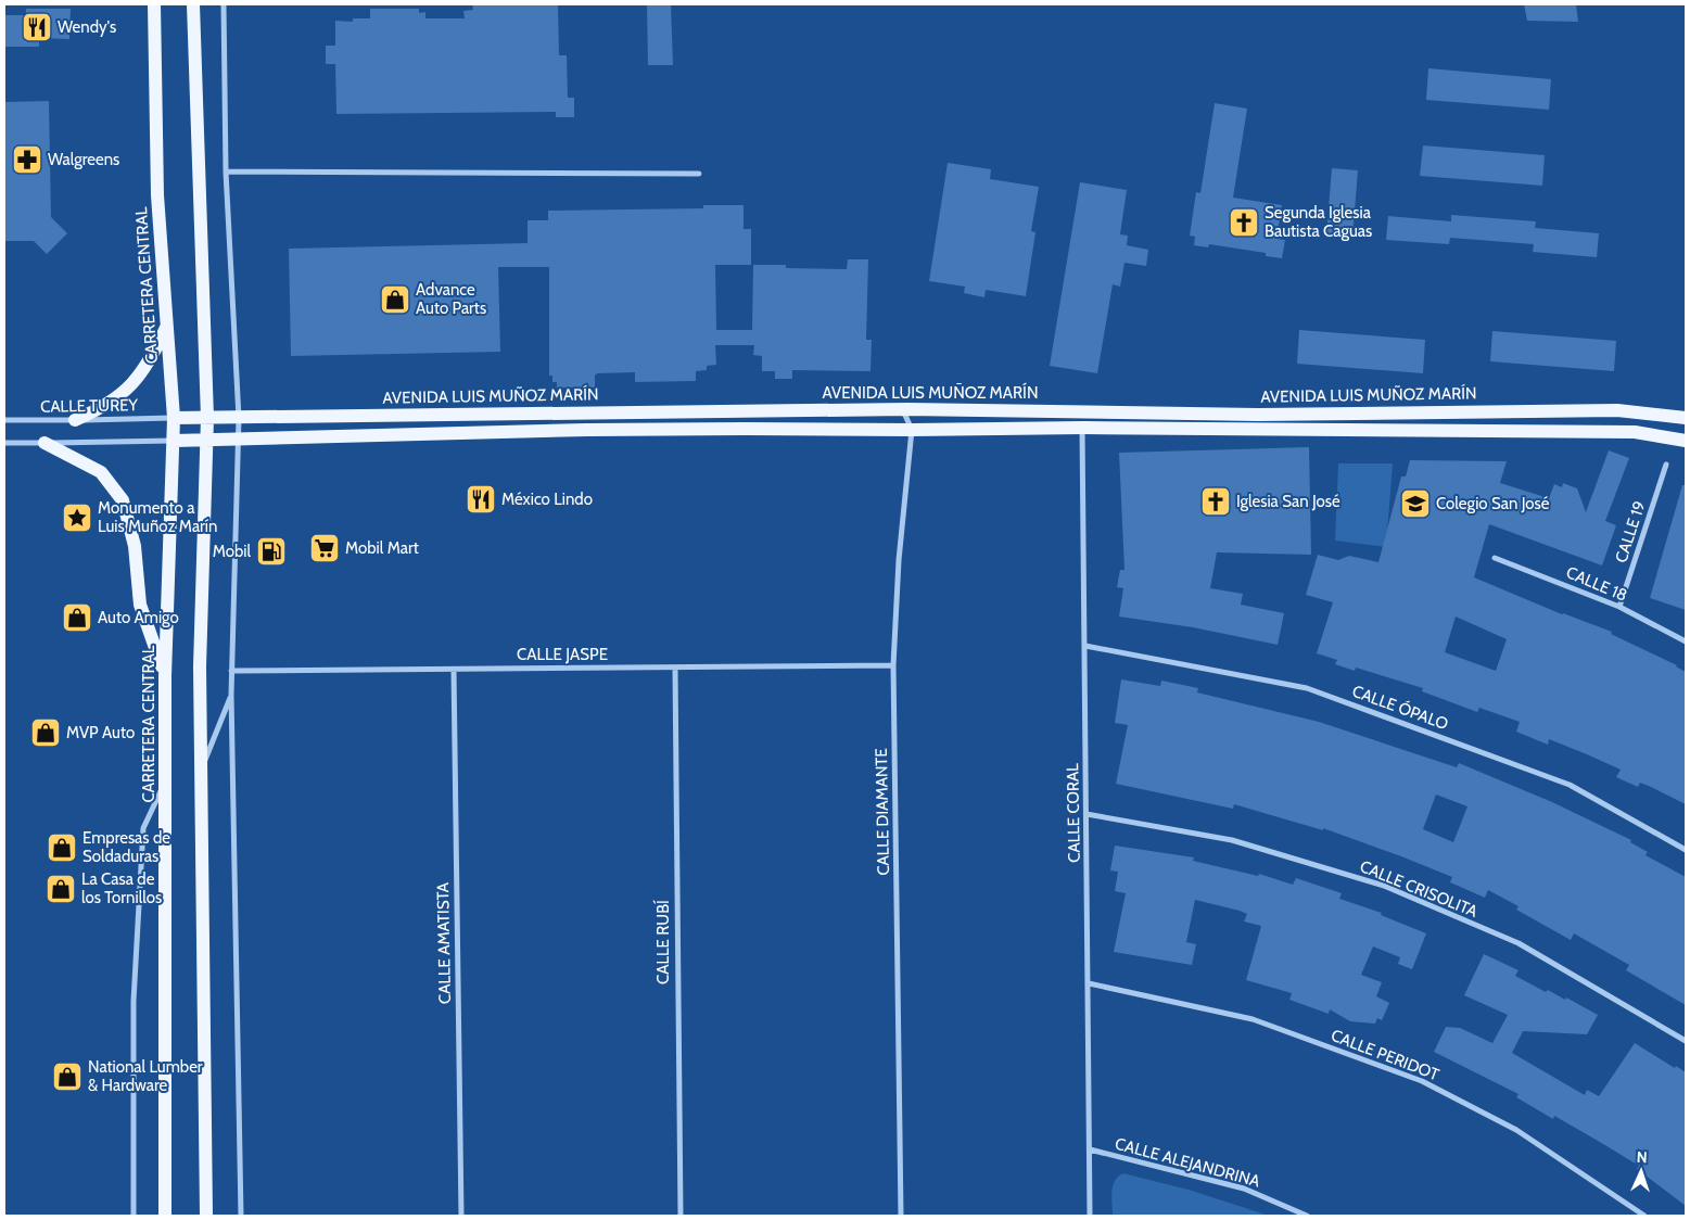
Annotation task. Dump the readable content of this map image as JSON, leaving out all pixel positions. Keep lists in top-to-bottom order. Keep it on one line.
{"streets":{"main road":["CARRETERA CENTRAL","AVENIDA LUIS MUÑOZ MARÍN"],"street":["CALLE TUREY","CALLE 19","CALLE 18","CALLE JASPE","CALLE ÓPALO","CALLE DIAMANTE","CALLE CORAL","CALLE CRISOLITA","CALLE RUBÍ","CALLE AMATISTA","CALLE PERIDOT","CALLE ALEJANDRINA"]},"crossings":[["CARRETERA CENTRAL","AVENIDA LUIS MUÑOZ MARÍN"],["CARRETERA CENTRAL","CALLE TUREY"],["AVENIDA LUIS MUÑOZ MARÍN","CALLE TUREY"],["AVENIDA LUIS MUÑOZ MARÍN","CALLE DIAMANTE"],["AVENIDA LUIS MUÑOZ MARÍN","CALLE CORAL"],["CALLE 19","CALLE 18"],["CALLE JASPE","CALLE DIAMANTE"],["CALLE JASPE","CALLE RUBÍ"],["CALLE JASPE","CALLE AMATISTA"],["CALLE ÓPALO","CALLE CORAL"],["CALLE CORAL","CALLE CRISOLITA"],["CALLE CORAL","CALLE PERIDOT"],["CALLE CORAL","CALLE ALEJANDRINA"]],"places":{"restaurant":["Wendy's","México Lindo"],"pharmacy":["Walgreens"],"church":["Segunda Iglesia Bautista Caguas","Iglesia San José"],"shop":["Advance Auto Parts","Auto Amigo","MVP Auto","Empresas de Soldaduras","La Casa de los Tornillos","National Lumber & Hardware"],"school or university":["Colegio San José"],"place":["Monumento a Luis Muñoz Marín"],"supermarket":["Mobil Mart"],"fuel station":["Mobil"]},"north":"top"}
